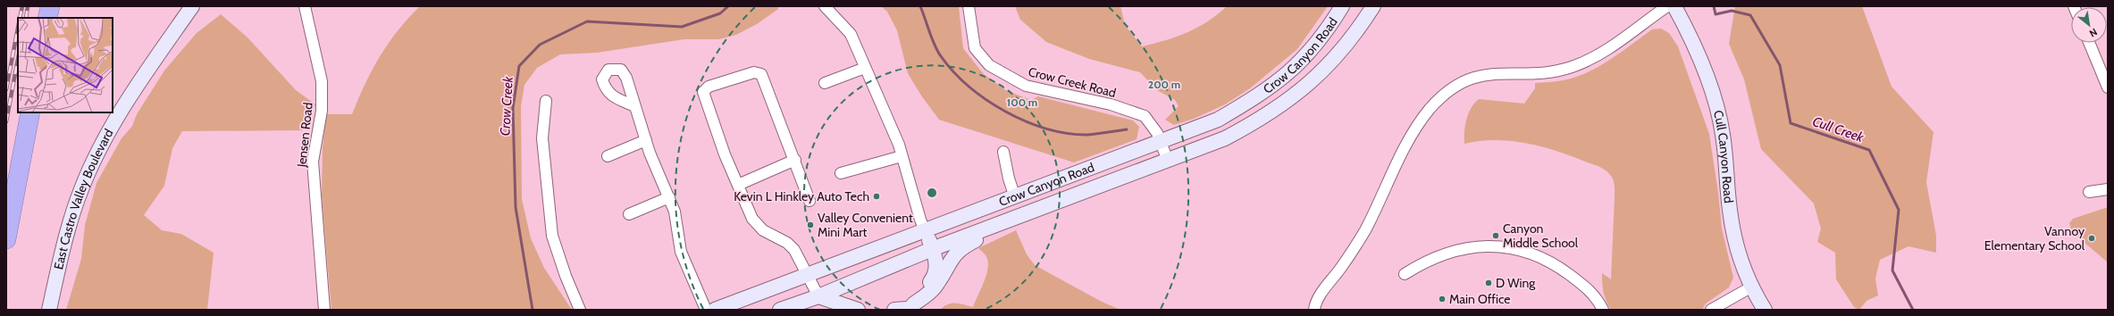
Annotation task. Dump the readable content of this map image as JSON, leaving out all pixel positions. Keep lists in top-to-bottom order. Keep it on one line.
{"streets":{"main road":["Crow Canyon Road","Cull Canyon Road","East Castro Valley Boulevard"],"street":["Crow Creek Road","Jensen Road"]},"crossings":[["Crow Canyon Road","Crow Creek Road"]],"water":["Crow Creek","Cull Creek"],"places":["Kevin L Hinkley Auto Tech","Valley Convenient Mini Mart","Canyon Middle School","Vannoy Elementary School","D Wing","Main Office"],"north":"bottom right","rings":["200 m","100 m"]}
